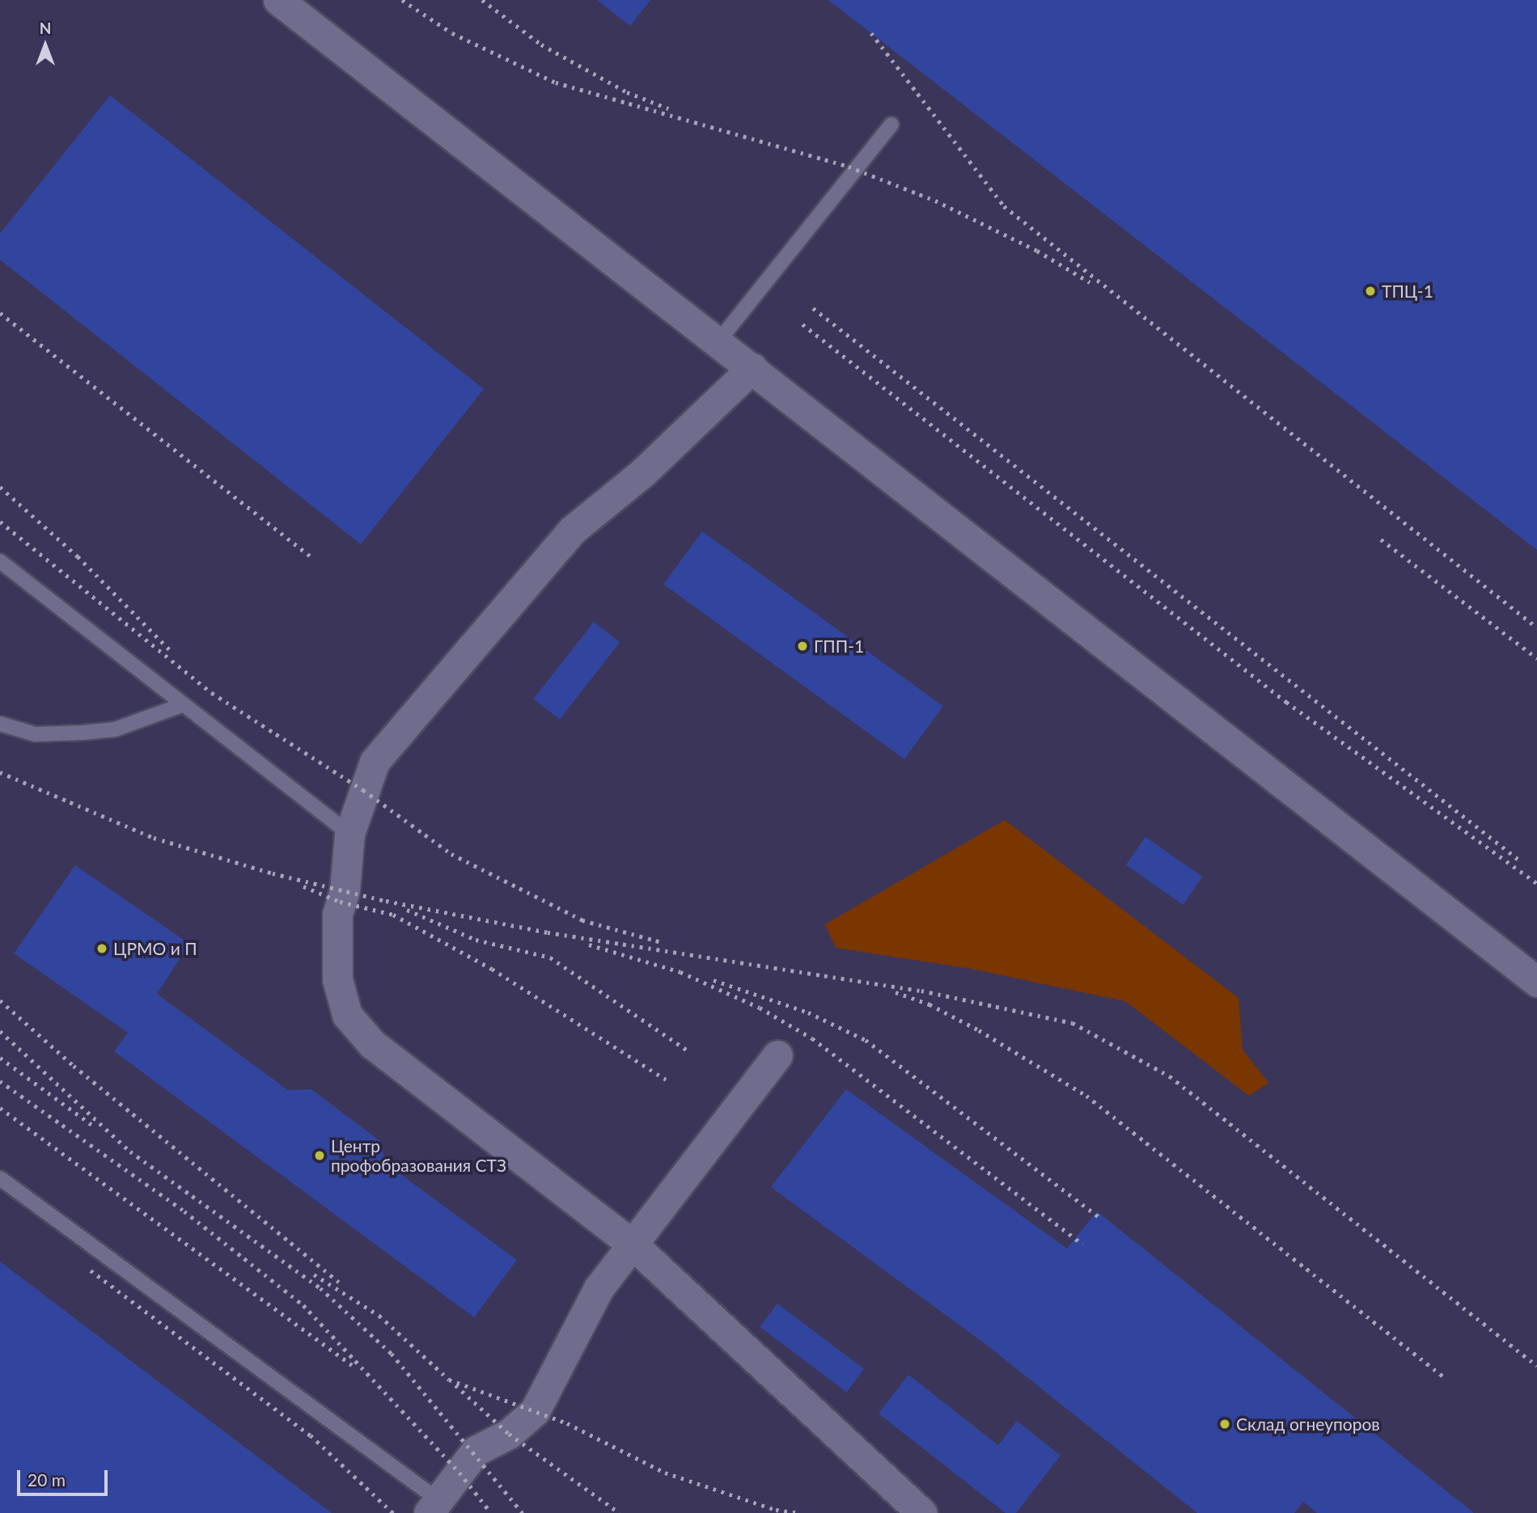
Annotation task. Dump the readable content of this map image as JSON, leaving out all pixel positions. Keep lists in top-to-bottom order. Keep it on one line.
{"places":["ТПЦ-1","ГПП-1","ЦРМО и П","Центр профобразования СТЗ","Склад огнеупоров"],"scale_bar":"20 m","north":"top"}
